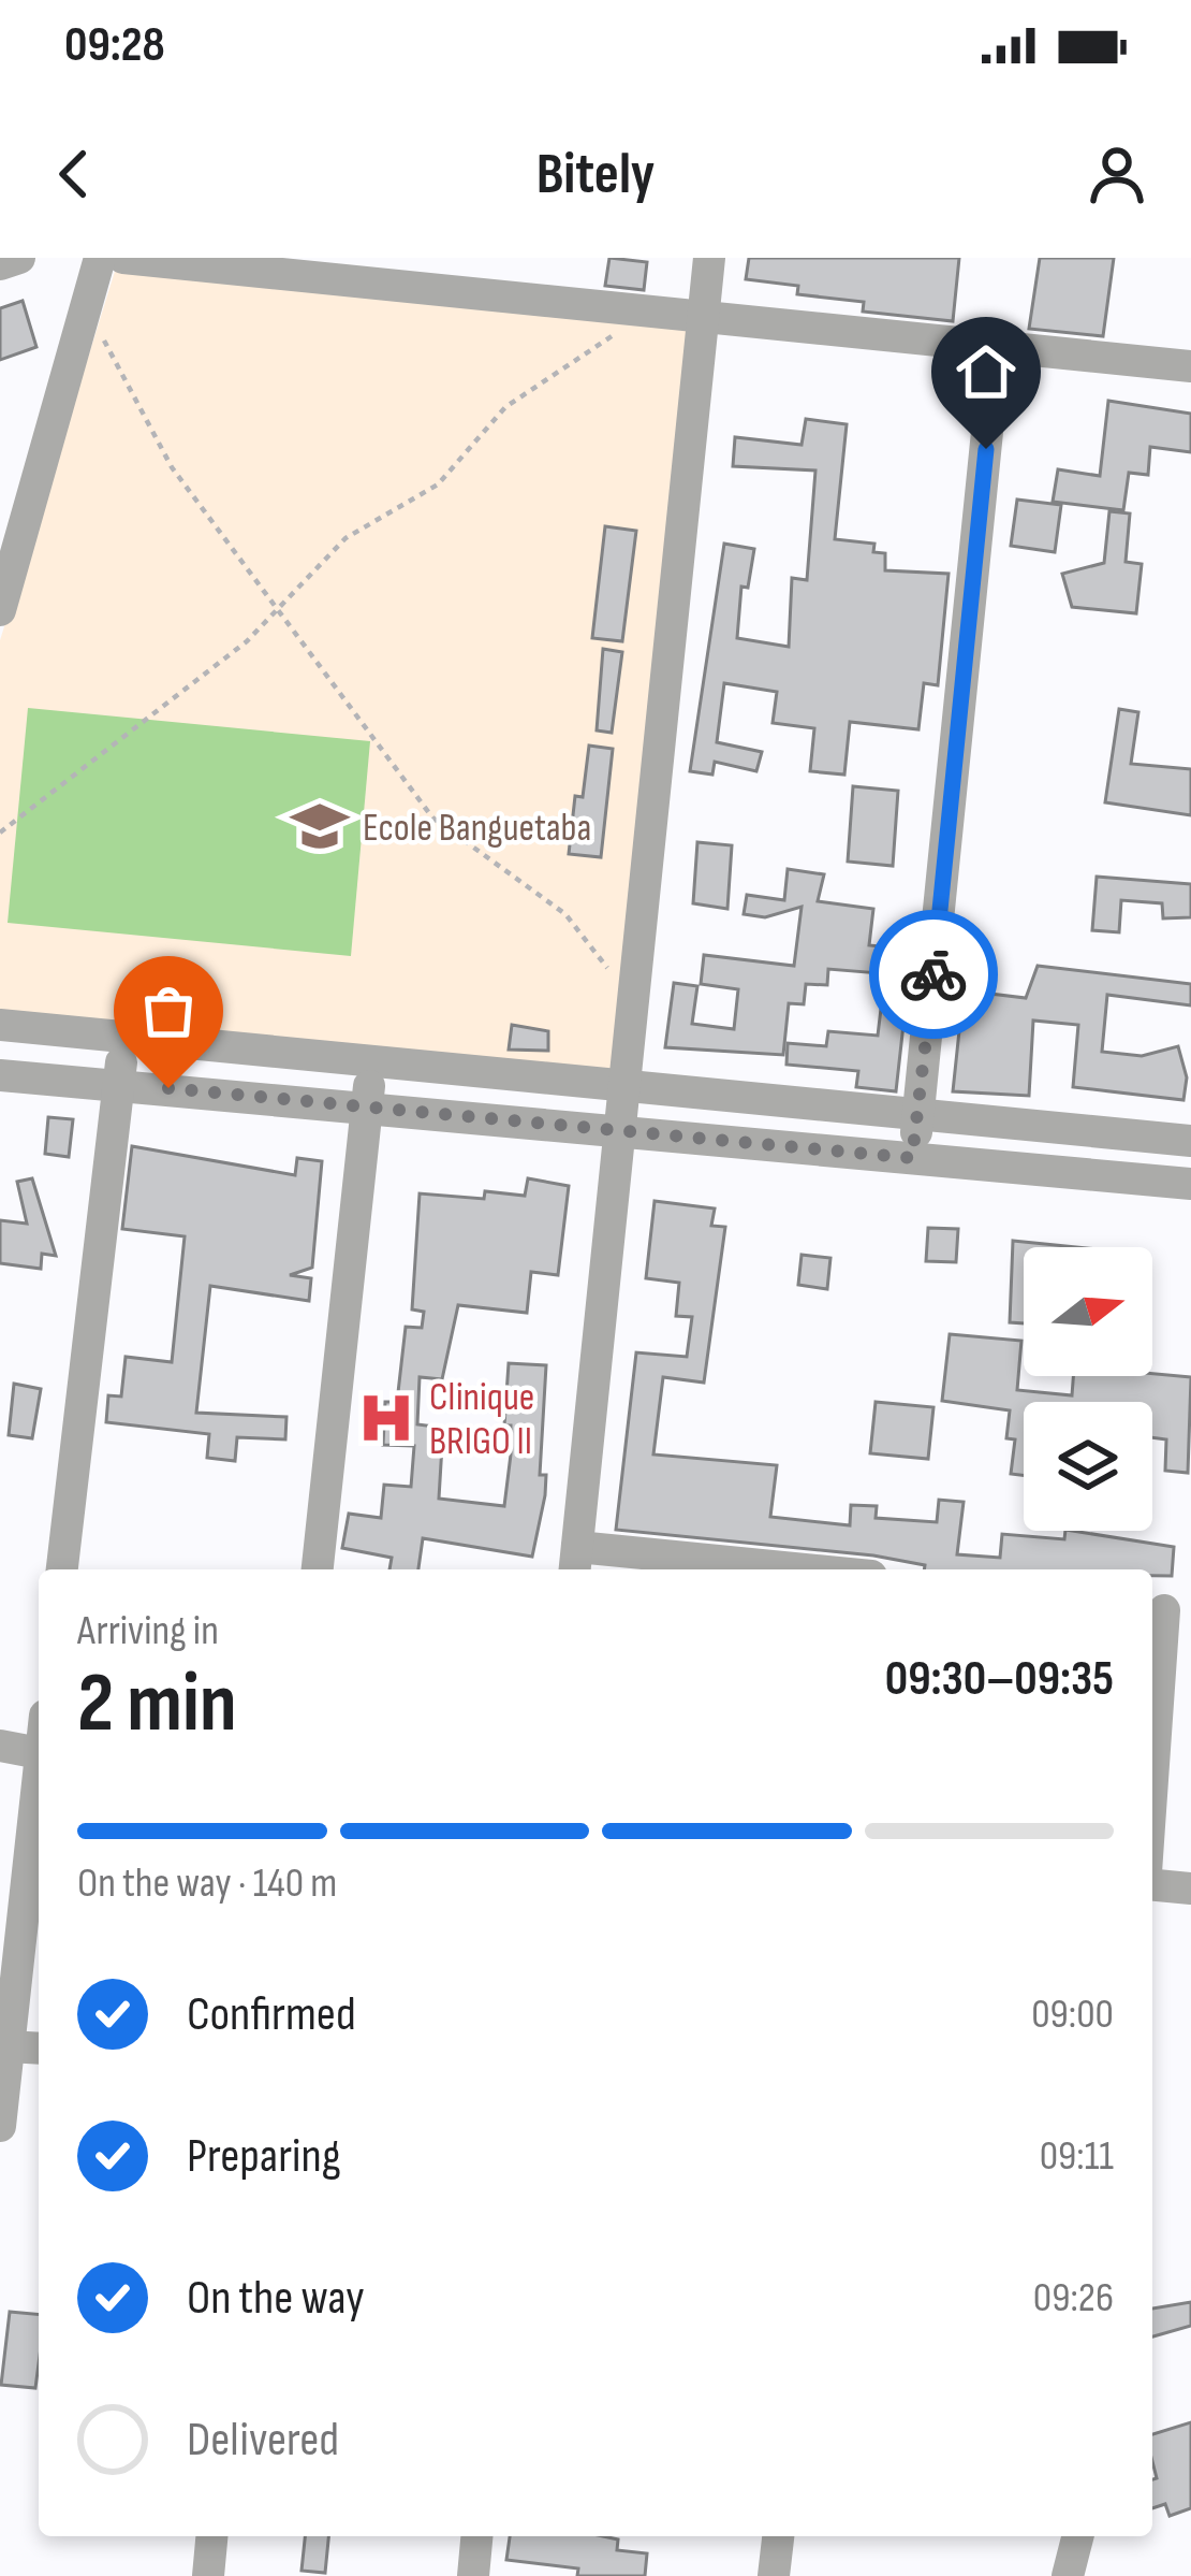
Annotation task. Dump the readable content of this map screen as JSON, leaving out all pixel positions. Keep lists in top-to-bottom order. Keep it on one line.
{"places":{"school or university":["Ecole Banguetaba"],"hospital":["Clinique BRIGO II"]},"north":"right","page":{"status":"09:28","header":"Bitely","heading":["2 min","Arriving in","09:30–09:35"],"bar":"On the way · 140 m","list":[["Confirmed","09:00"],["Preparing","09:11"],["On the way","09:26"],"Delivered"]}}
